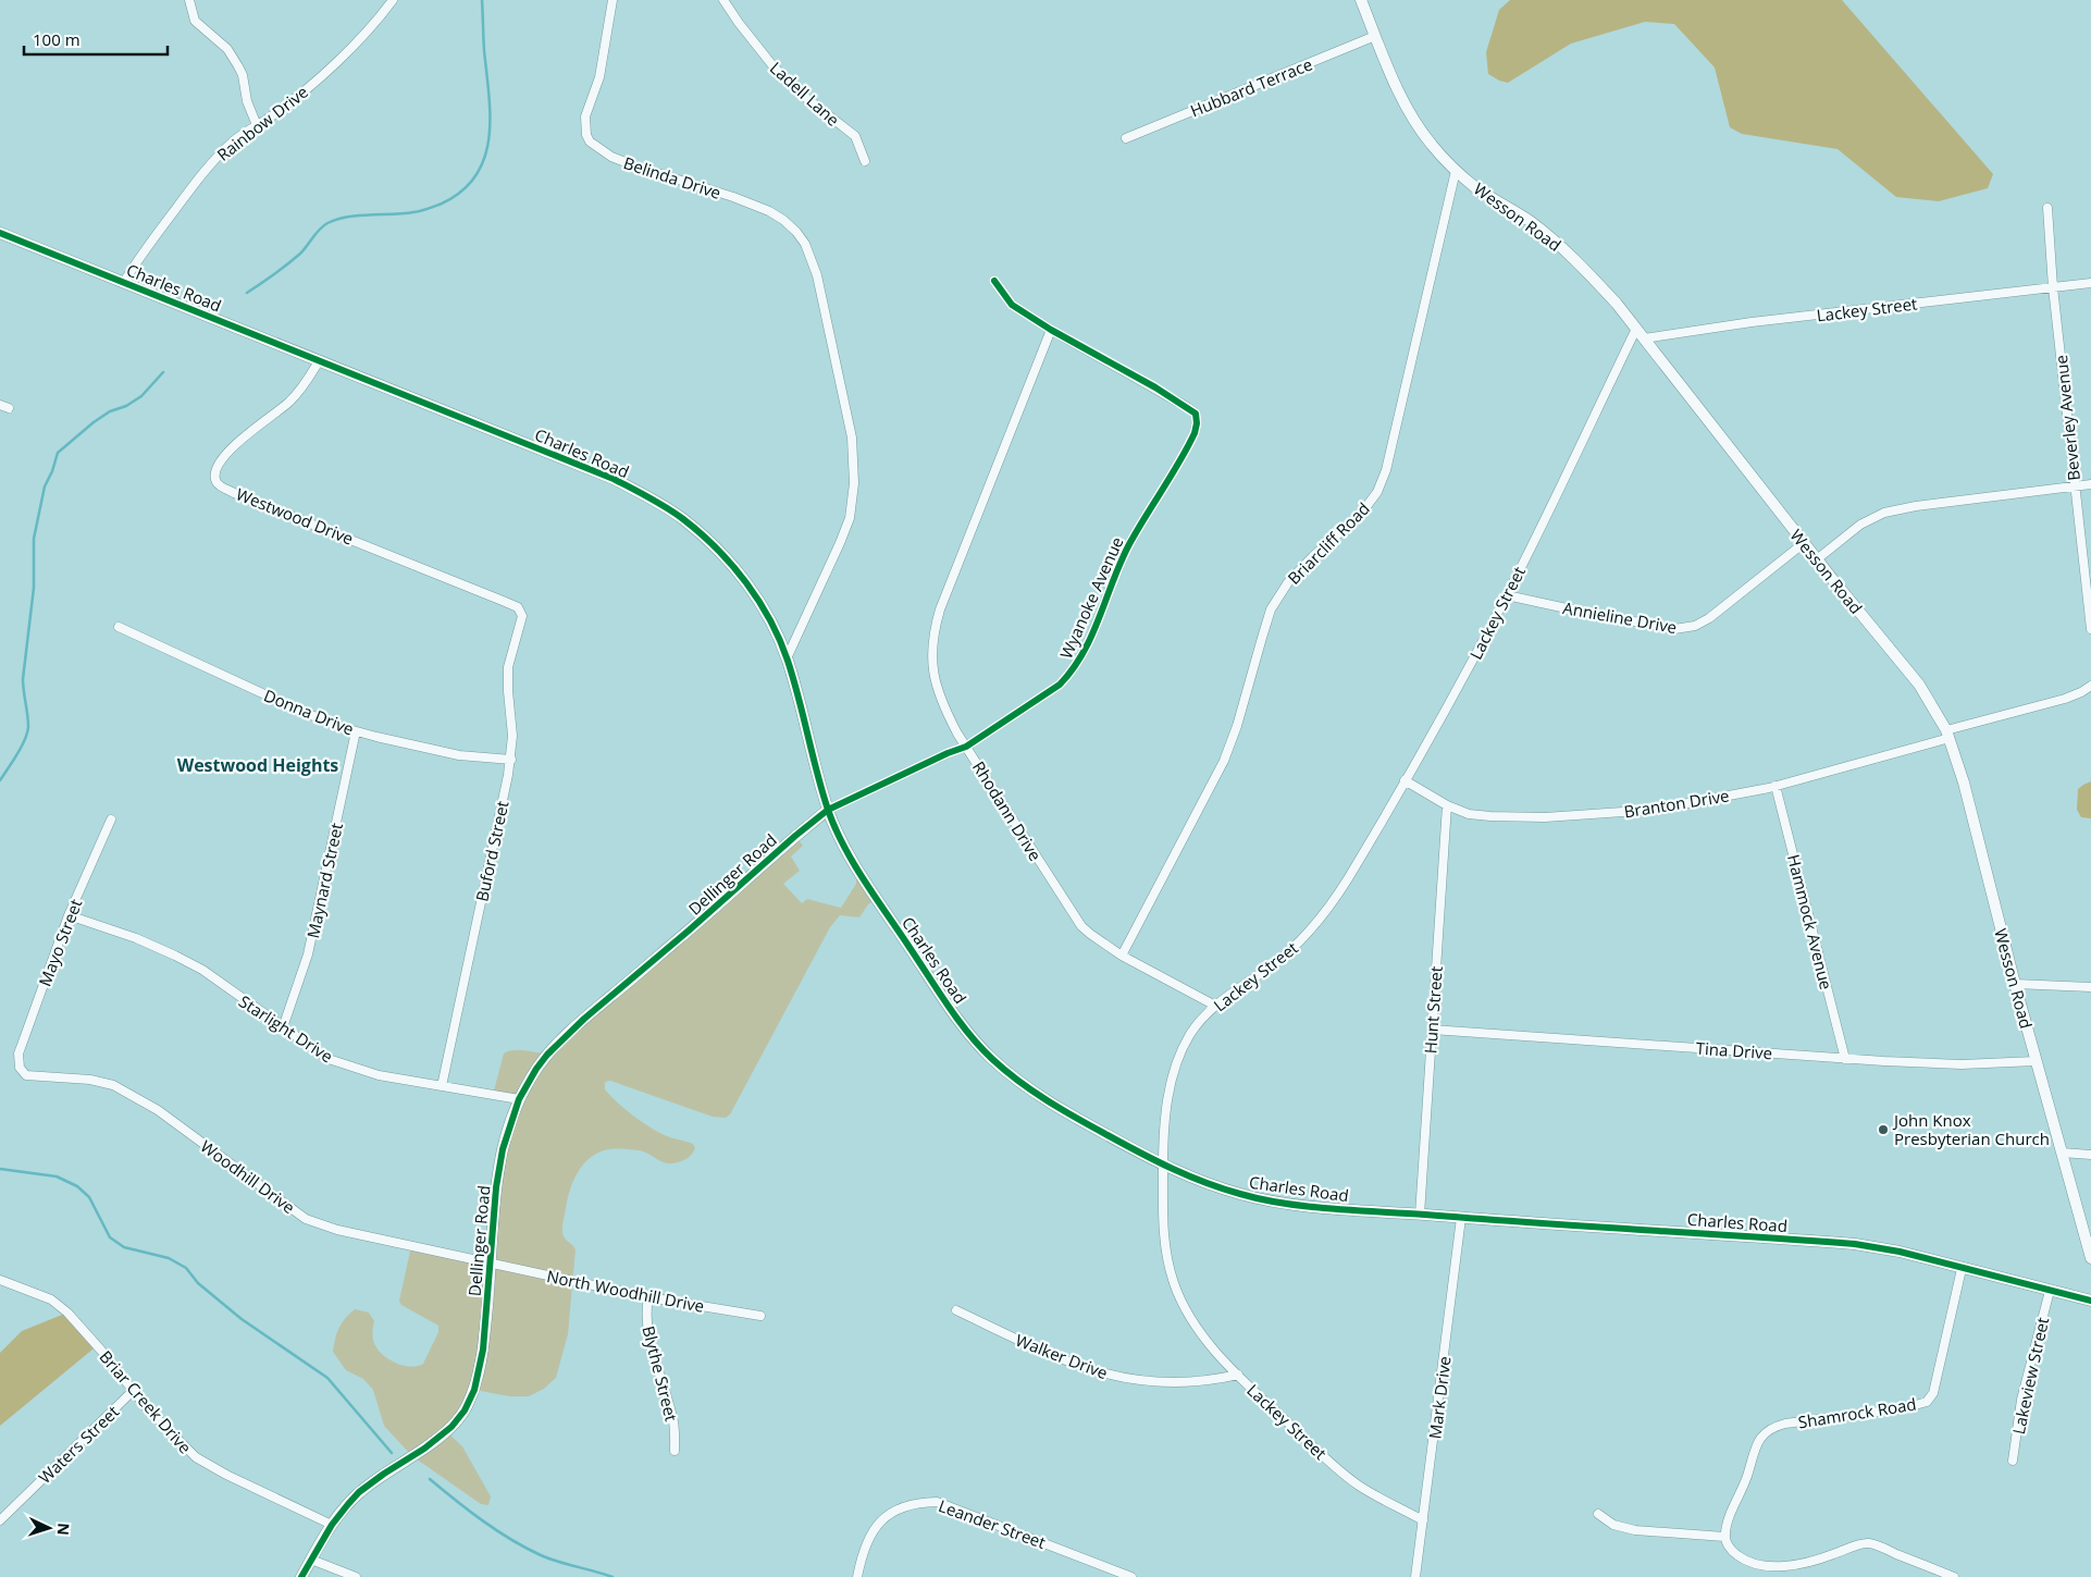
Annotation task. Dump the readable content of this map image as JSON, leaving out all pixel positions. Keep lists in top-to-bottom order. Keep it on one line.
{"streets":{"street":["Hubbard Terrace","Ladell Lane","Rainbow Drive","Belinda Drive","Wesson Road","Charles Road","Lackey Street","Beverley Avenue","Westwood Drive","Briarcliff Road","Wyanoke Avenue","Annieline Drive","Donna Drive","Branton Drive","Rhodann Drive","Buford Street","Dellinger Road","Maynard Street","Hammock Avenue","Mayo Street","Hunt Street","Starlight Drive","Tina Drive","Woodhill Drive","North Woodhill Drive","Walker Drive","Blythe Street","Lakeview Street","Mark Drive","Briar Creek Drive","Shamrock Road","Waters Street","Leander Street"]},"crossings":[["Hubbard Terrace","Wesson Road"],["Rainbow Drive","Charles Road"],["Belinda Drive","Charles Road"],["Wesson Road","Lackey Street"],["Wesson Road","Briarcliff Road"],["Wesson Road","Annieline Drive"],["Wesson Road","Branton Drive"],["Wesson Road","Tina Drive"],["Charles Road","Lackey Street"],["Charles Road","Westwood Drive"],["Charles Road","Wyanoke Avenue"],["Charles Road","Dellinger Road"],["Charles Road","Hunt Street"],["Charles Road","Lakeview Street"],["Charles Road","Mark Drive"],["Charles Road","Shamrock Road"],["Lackey Street","Beverley Avenue"],["Lackey Street","Annieline Drive"],["Lackey Street","Branton Drive"],["Lackey Street","Rhodann Drive"],["Lackey Street","Walker Drive"],["Lackey Street","Mark Drive"],["Westwood Drive","Buford Street"],["Briarcliff Road","Rhodann Drive"],["Wyanoke Avenue","Rhodann Drive"],["Wyanoke Avenue","Dellinger Road"],["Donna Drive","Buford Street"],["Donna Drive","Maynard Street"],["Branton Drive","Hammock Avenue"],["Branton Drive","Hunt Street"],["Buford Street","Starlight Drive"],["Dellinger Road","Starlight Drive"],["Dellinger Road","Woodhill Drive"],["Dellinger Road","North Woodhill Drive"],["Dellinger Road","Briar Creek Drive"],["Maynard Street","Starlight Drive"],["Hammock Avenue","Tina Drive"],["Mayo Street","Starlight Drive"],["Mayo Street","Woodhill Drive"],["Hunt Street","Tina Drive"],["Woodhill Drive","North Woodhill Drive"],["North Woodhill Drive","Blythe Street"],["Briar Creek Drive","Waters Street"]],"districts":["Westwood Heights"],"places":["John Knox Presbyterian Church"],"scale_bar":"100 m","north":"right"}
